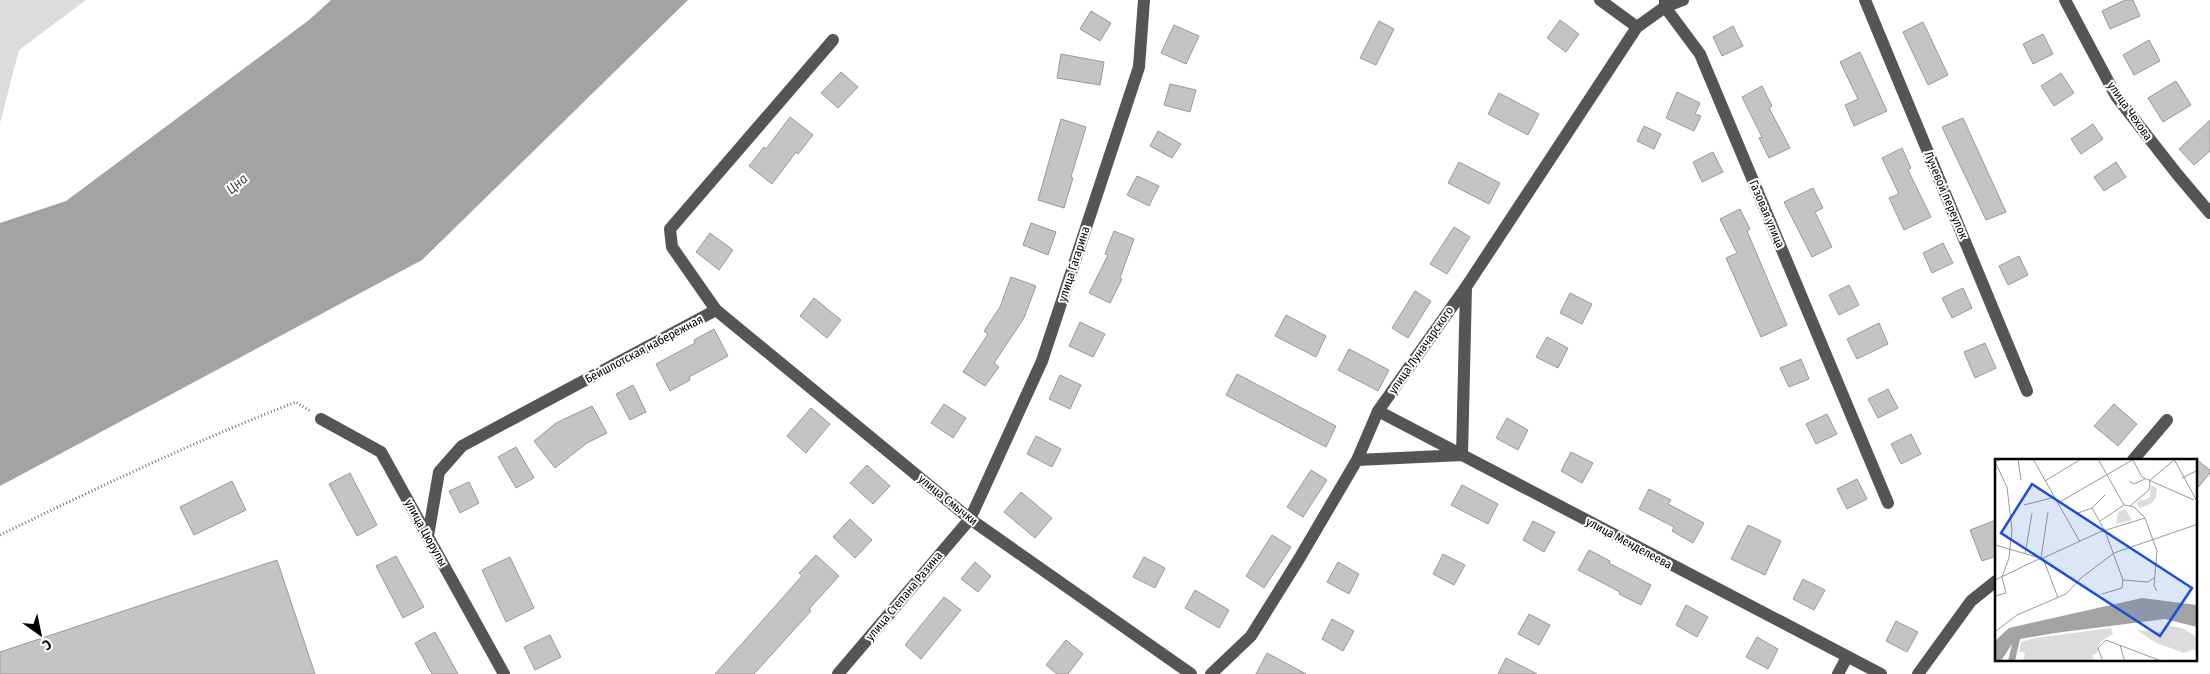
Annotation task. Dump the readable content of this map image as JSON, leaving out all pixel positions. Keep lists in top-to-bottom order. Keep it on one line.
{"streets":{"street":["улица Чехова","Лучевой переулок","Газовая улица","улица Гагарина","Бейшлотская набережная","улица Луначарского","улица Смычки","улица Цюрупы","улица Менделеева","улица Степана Разина"]},"crossings":[["улица Гагарина","улица Смычки"],["улица Гагарина","улица Степана Разина"],["Бейшлотская набережная","улица Смычки"],["Бейшлотская набережная","улица Цюрупы"],["улица Луначарского","улица Менделеева"],["улица Смычки","улица Степана Разина"]],"water":["Цна"],"north":"bottom right"}
